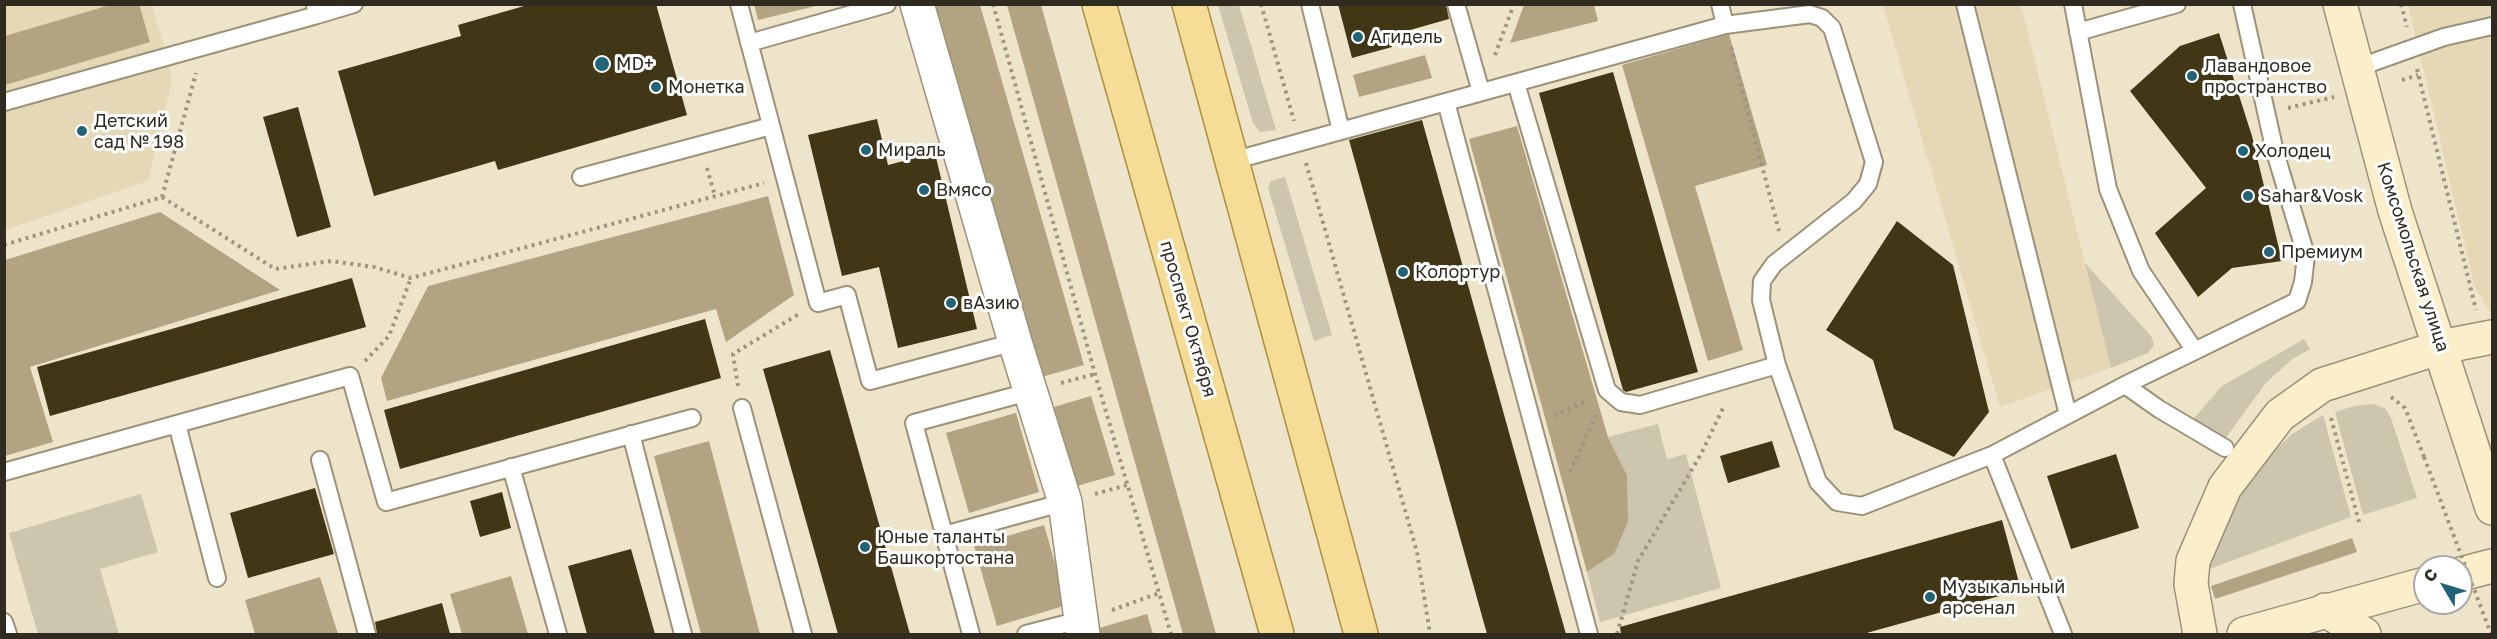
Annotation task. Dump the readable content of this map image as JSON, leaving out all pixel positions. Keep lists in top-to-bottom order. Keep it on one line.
{"streets":{"main road":["Комсомольская улица","проспект Октября"]},"places":["Агидель","MD+","Лавандовое пространство","Монетка","Детский сад № 198","Мираль","Холодец","Вмясо","Sahar&Vosk","Премиум","Колортур","вАзию","Юные таланты Башкортостана","Музыкальный арсенал"],"north":"top left"}
